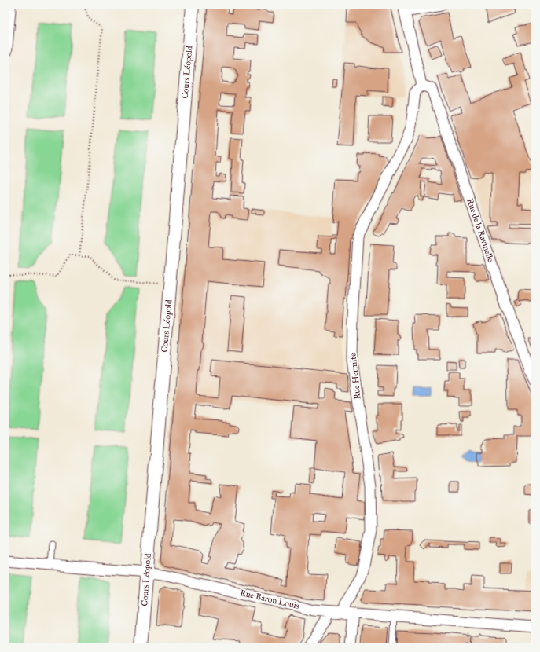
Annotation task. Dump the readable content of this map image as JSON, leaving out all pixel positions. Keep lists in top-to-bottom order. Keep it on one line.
{"streets":{"street":["Cours Léopold","Rue de la Ravinelle","Rue Hermite","Rue Baron Louis"]},"crossings":[["Cours Léopold","Rue Baron Louis"],["Rue de la Ravinelle","Rue Hermite"],["Rue Hermite","Rue Baron Louis"]]}
